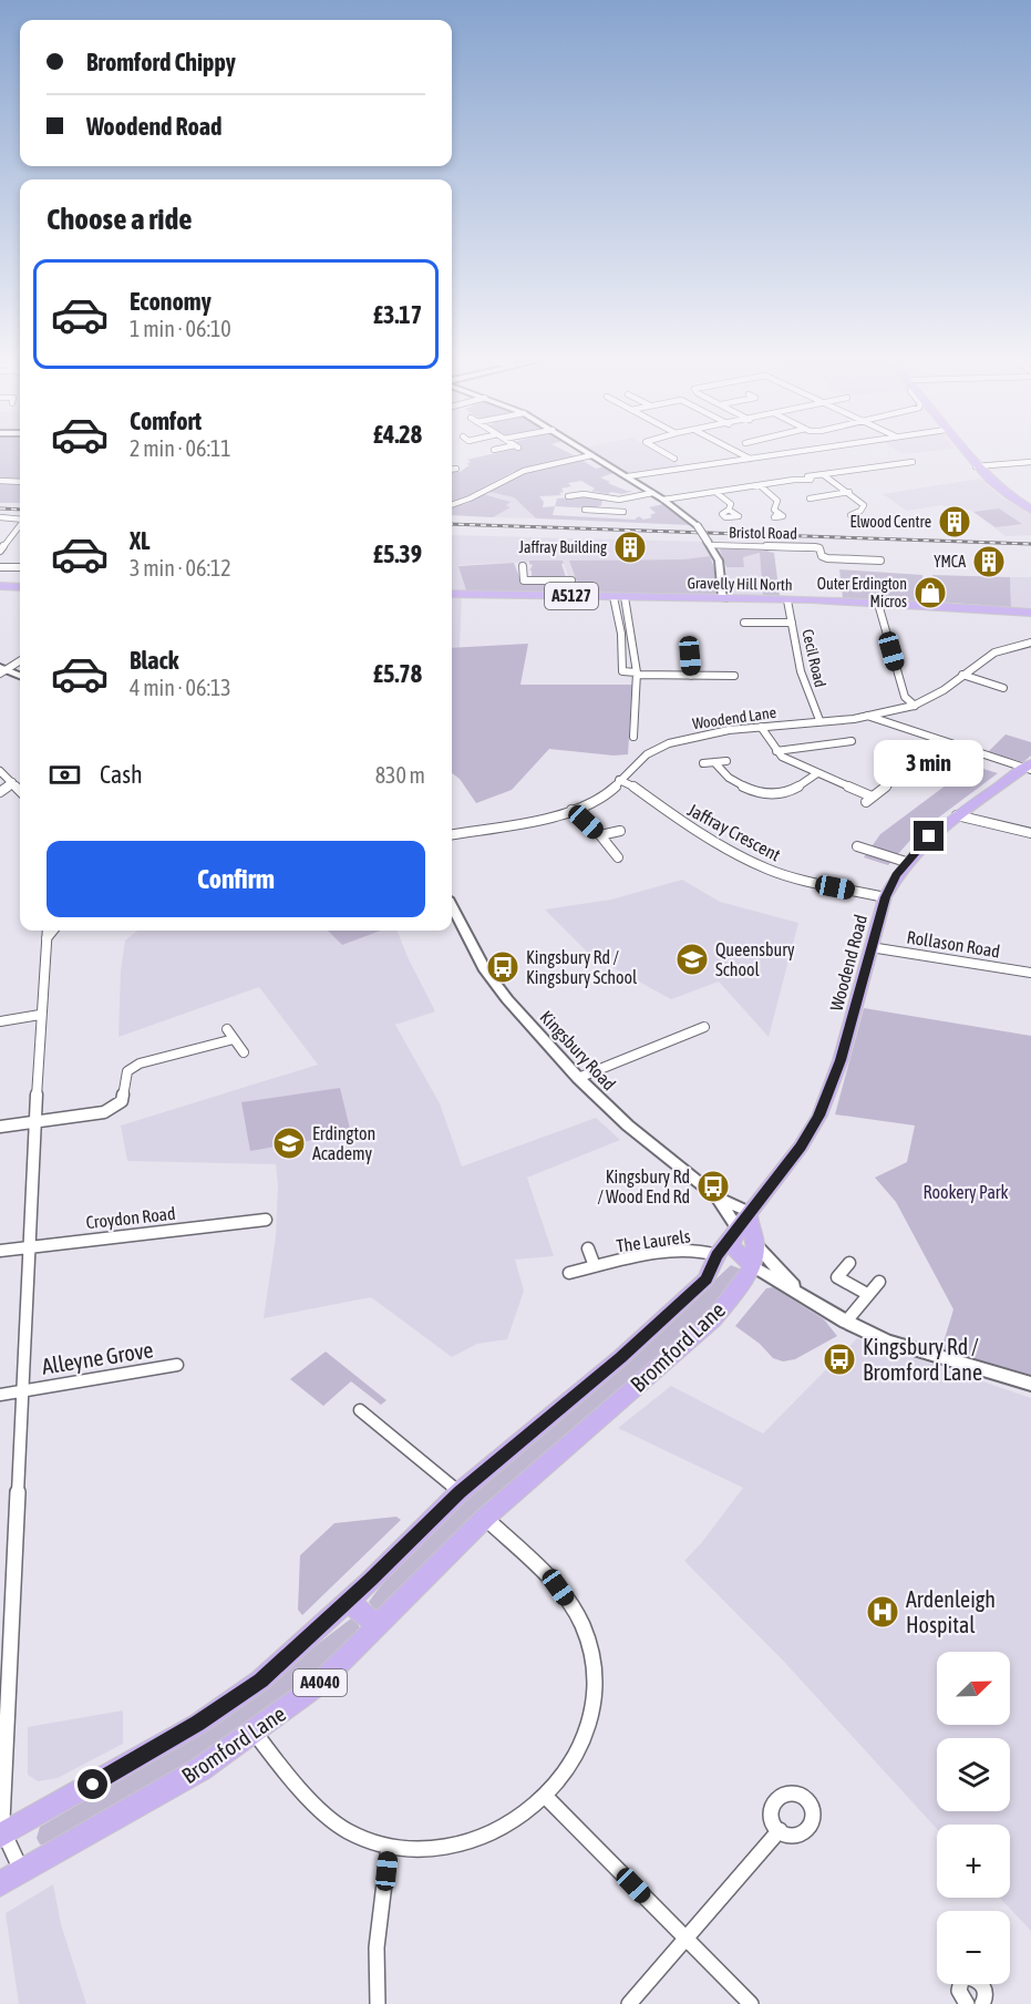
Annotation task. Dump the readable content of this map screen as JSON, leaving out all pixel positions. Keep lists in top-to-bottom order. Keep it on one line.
{"streets":{"main road":["Gravelly Hill North","A5127","Woodend Road","Bromford Lane","A4040"],"street":["Bristol Road","Cecil Road","Woodend Lane","Jaffray Crescent","Rollason Road","Kingsbury Road","Croydon Road","The Laurels","Alleyne Grove"]},"crossings":[["Gravelly Hill North","Cecil Road"],["Cecil Road","Woodend Lane"],["Woodend Lane","Jaffray Crescent"],["Jaffray Crescent","Woodend Road"],["Rollason Road","Woodend Road"],["Woodend Road","Kingsbury Road"],["Woodend Road","The Laurels"],["Woodend Road","Bromford Lane"],["Kingsbury Road","The Laurels"],["Kingsbury Road","Bromford Lane"],["The Laurels","Bromford Lane"]],"parks":["Rookery Park"],"places":{"building":["Elwood Centre","Jaffray Building","YMCA"],"shop":["Outer Erdington Micros"],"school or university":["Queensbury School","Erdington Academy"],"bus stop":["Kingsbury Rd / Kingsbury School","Kingsbury Rd / Wood End Rd","Kingsbury Rd / Bromford Lane"],"hospital":["Ardenleigh Hospital"]},"north":"top right","page":{"banner":["Bromford Chippy","Woodend Road"],"heading":"Choose a ride","list":[{"name":"Economy","note":"1 min · 06:10","value":"£3.17"},{"name":"Comfort","note":"2 min · 06:11","value":"£4.28"},{"name":"XL","note":"3 min · 06:12","value":"£5.39"},{"name":"Black","note":"4 min · 06:13","value":"£5.78"}],"pay":["Cash","830 m"],"bubble":"3 min","buttons":"Confirm","map_buttons":["+","−"]}}
